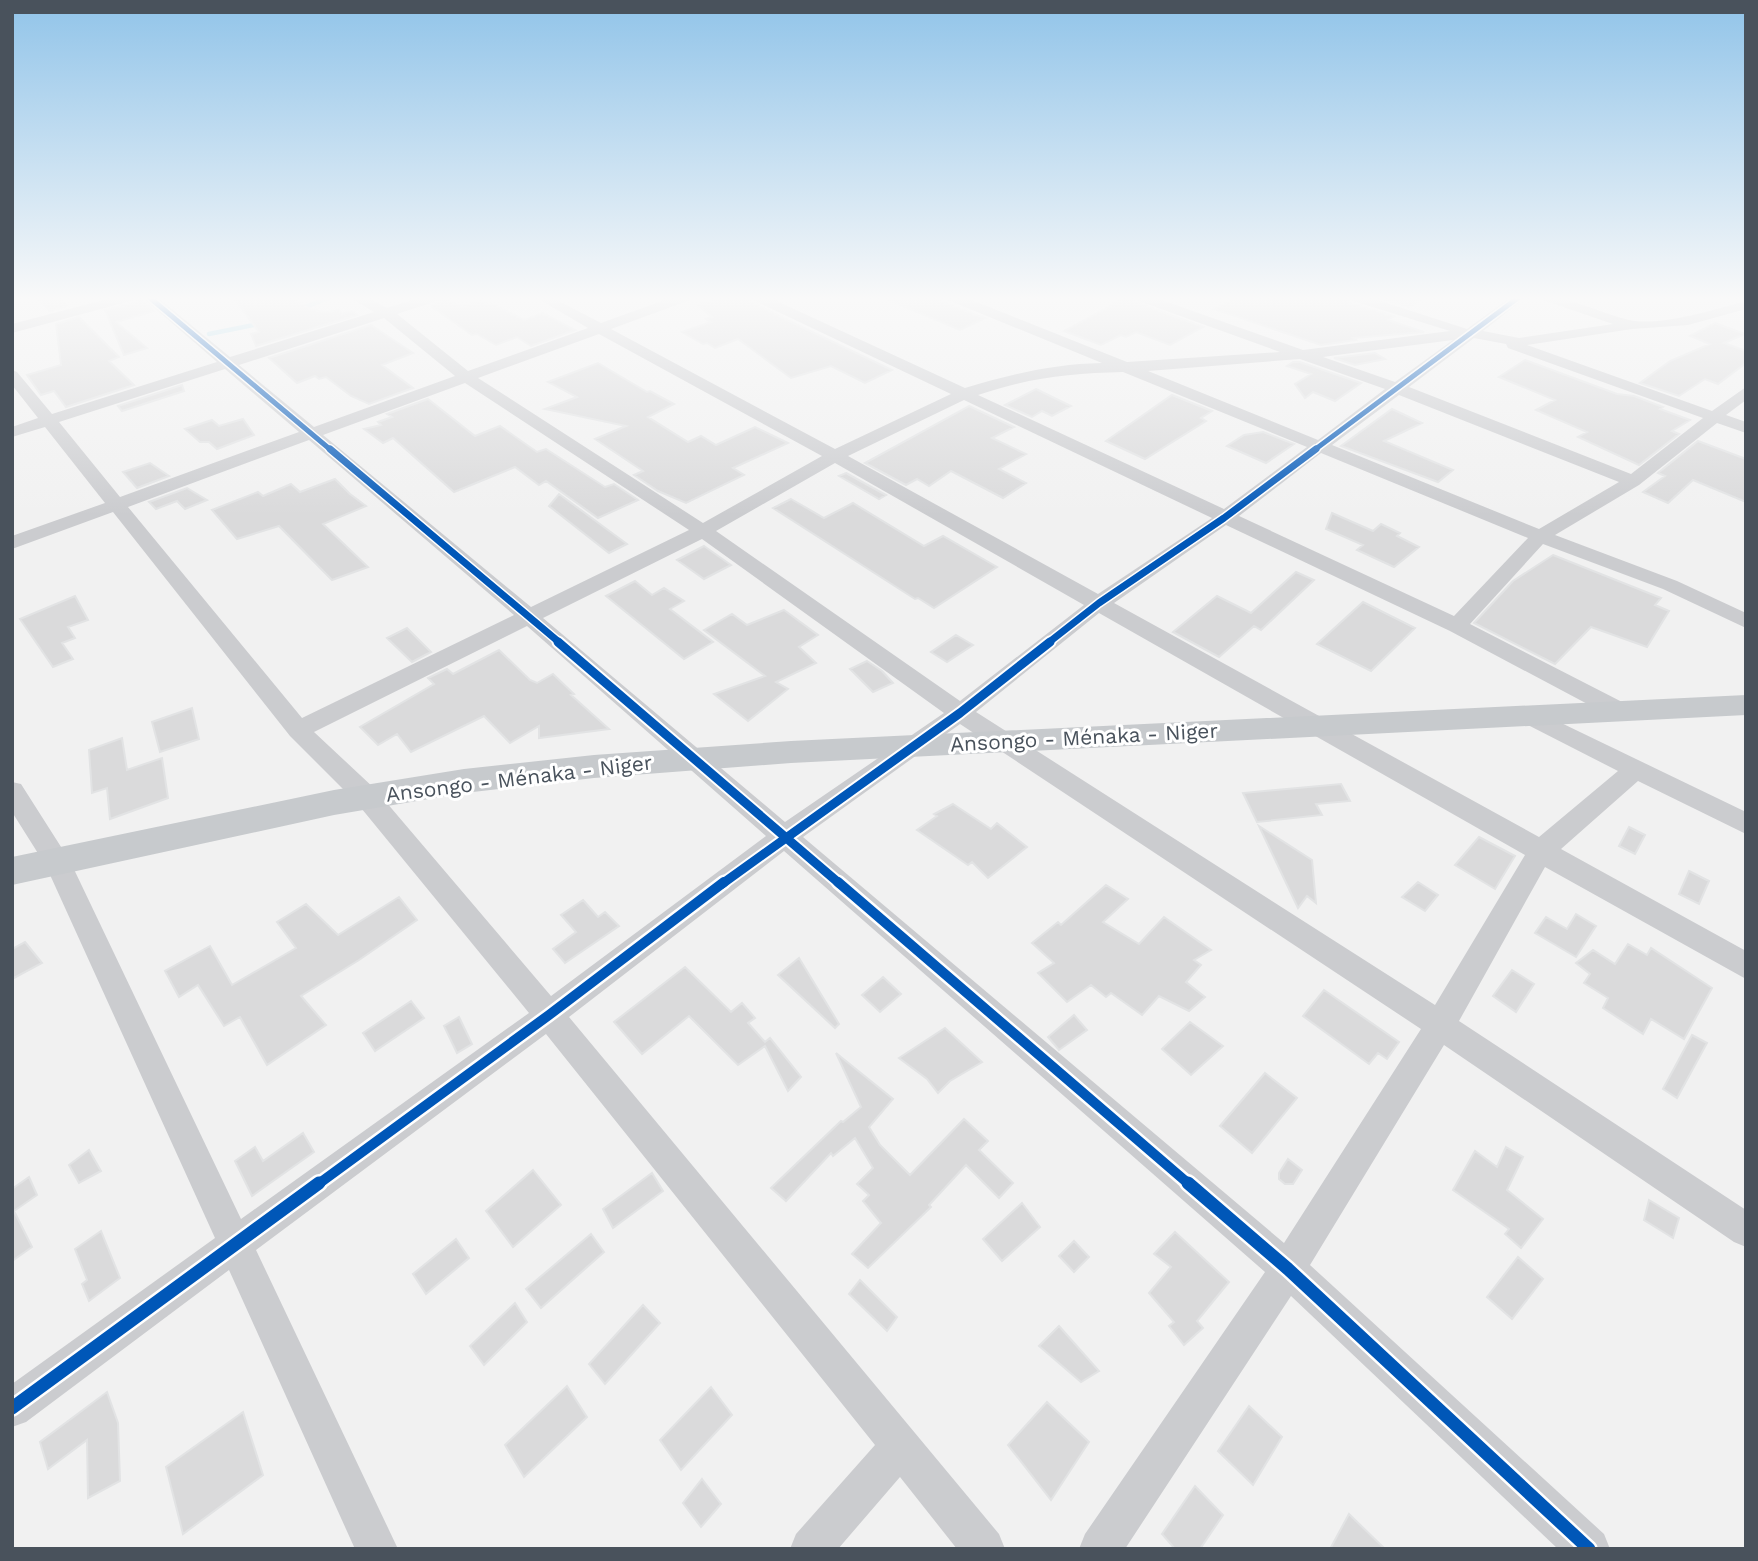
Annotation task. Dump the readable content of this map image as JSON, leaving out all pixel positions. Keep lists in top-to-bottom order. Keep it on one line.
{"streets":{"main road":["Ansongo - Ménaka - Niger"]}}
